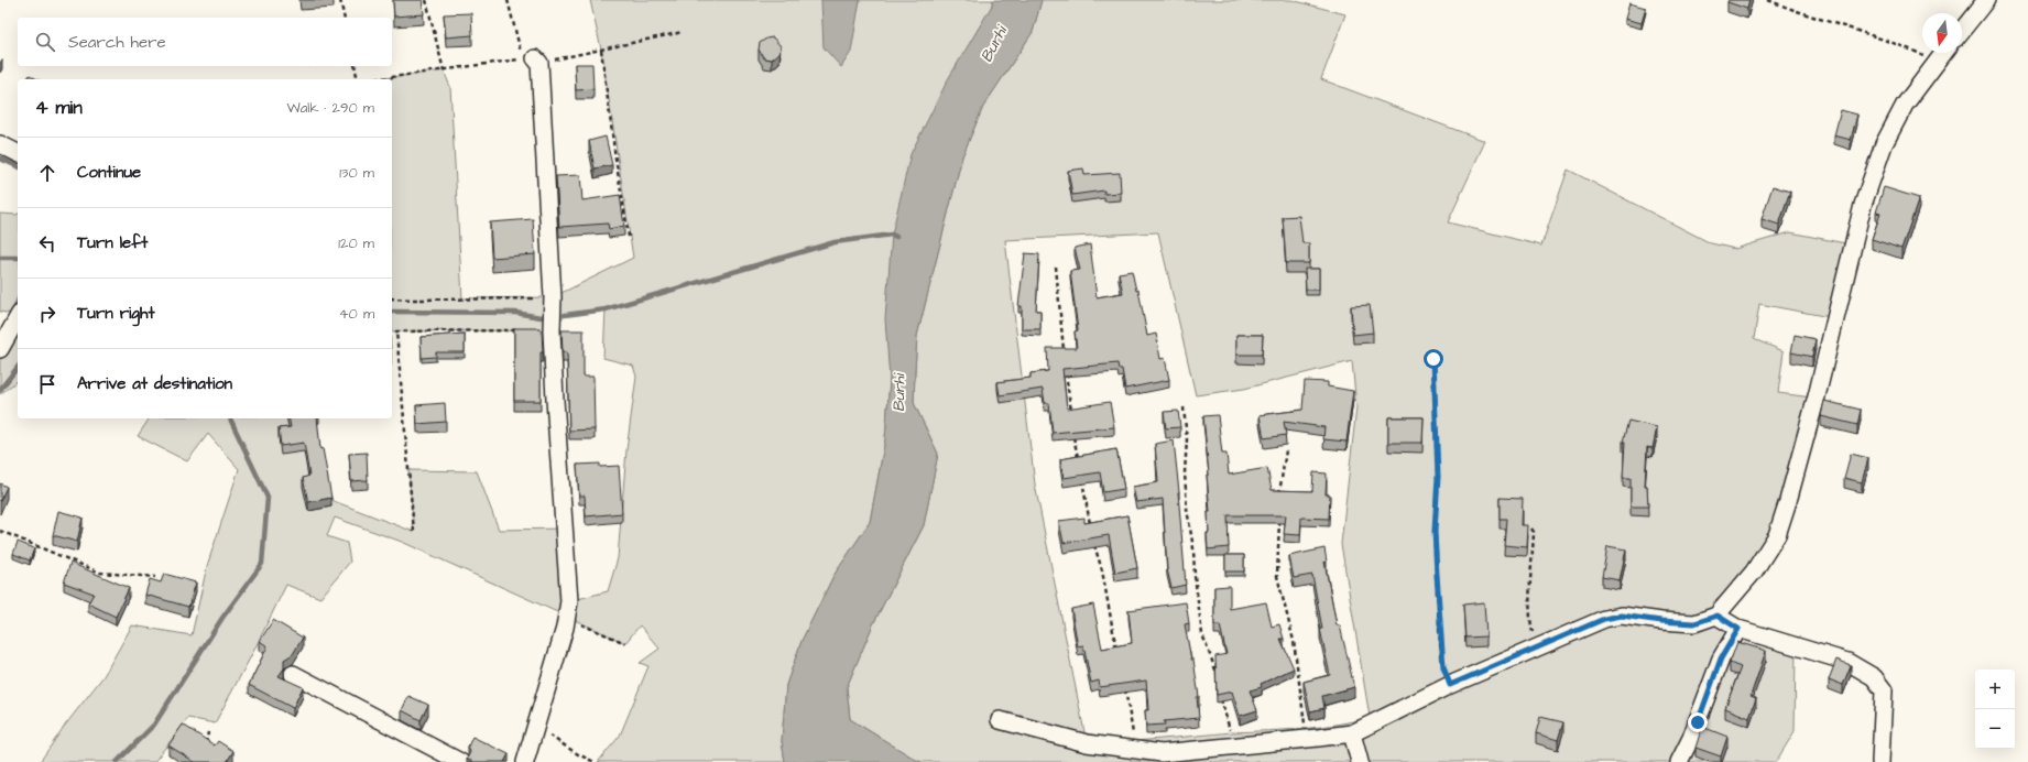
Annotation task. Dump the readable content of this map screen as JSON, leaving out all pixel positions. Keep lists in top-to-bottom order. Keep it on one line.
{"water":["Burhi"],"north":"bottom","page":{"search":"Search here","heading":["4 min","Walk · 290 m"],"list":[["Continue","130 m"],["Turn left","120 m"],["Turn right","40 m"],"Arrive at destination"],"map_buttons":["+","−"]}}
